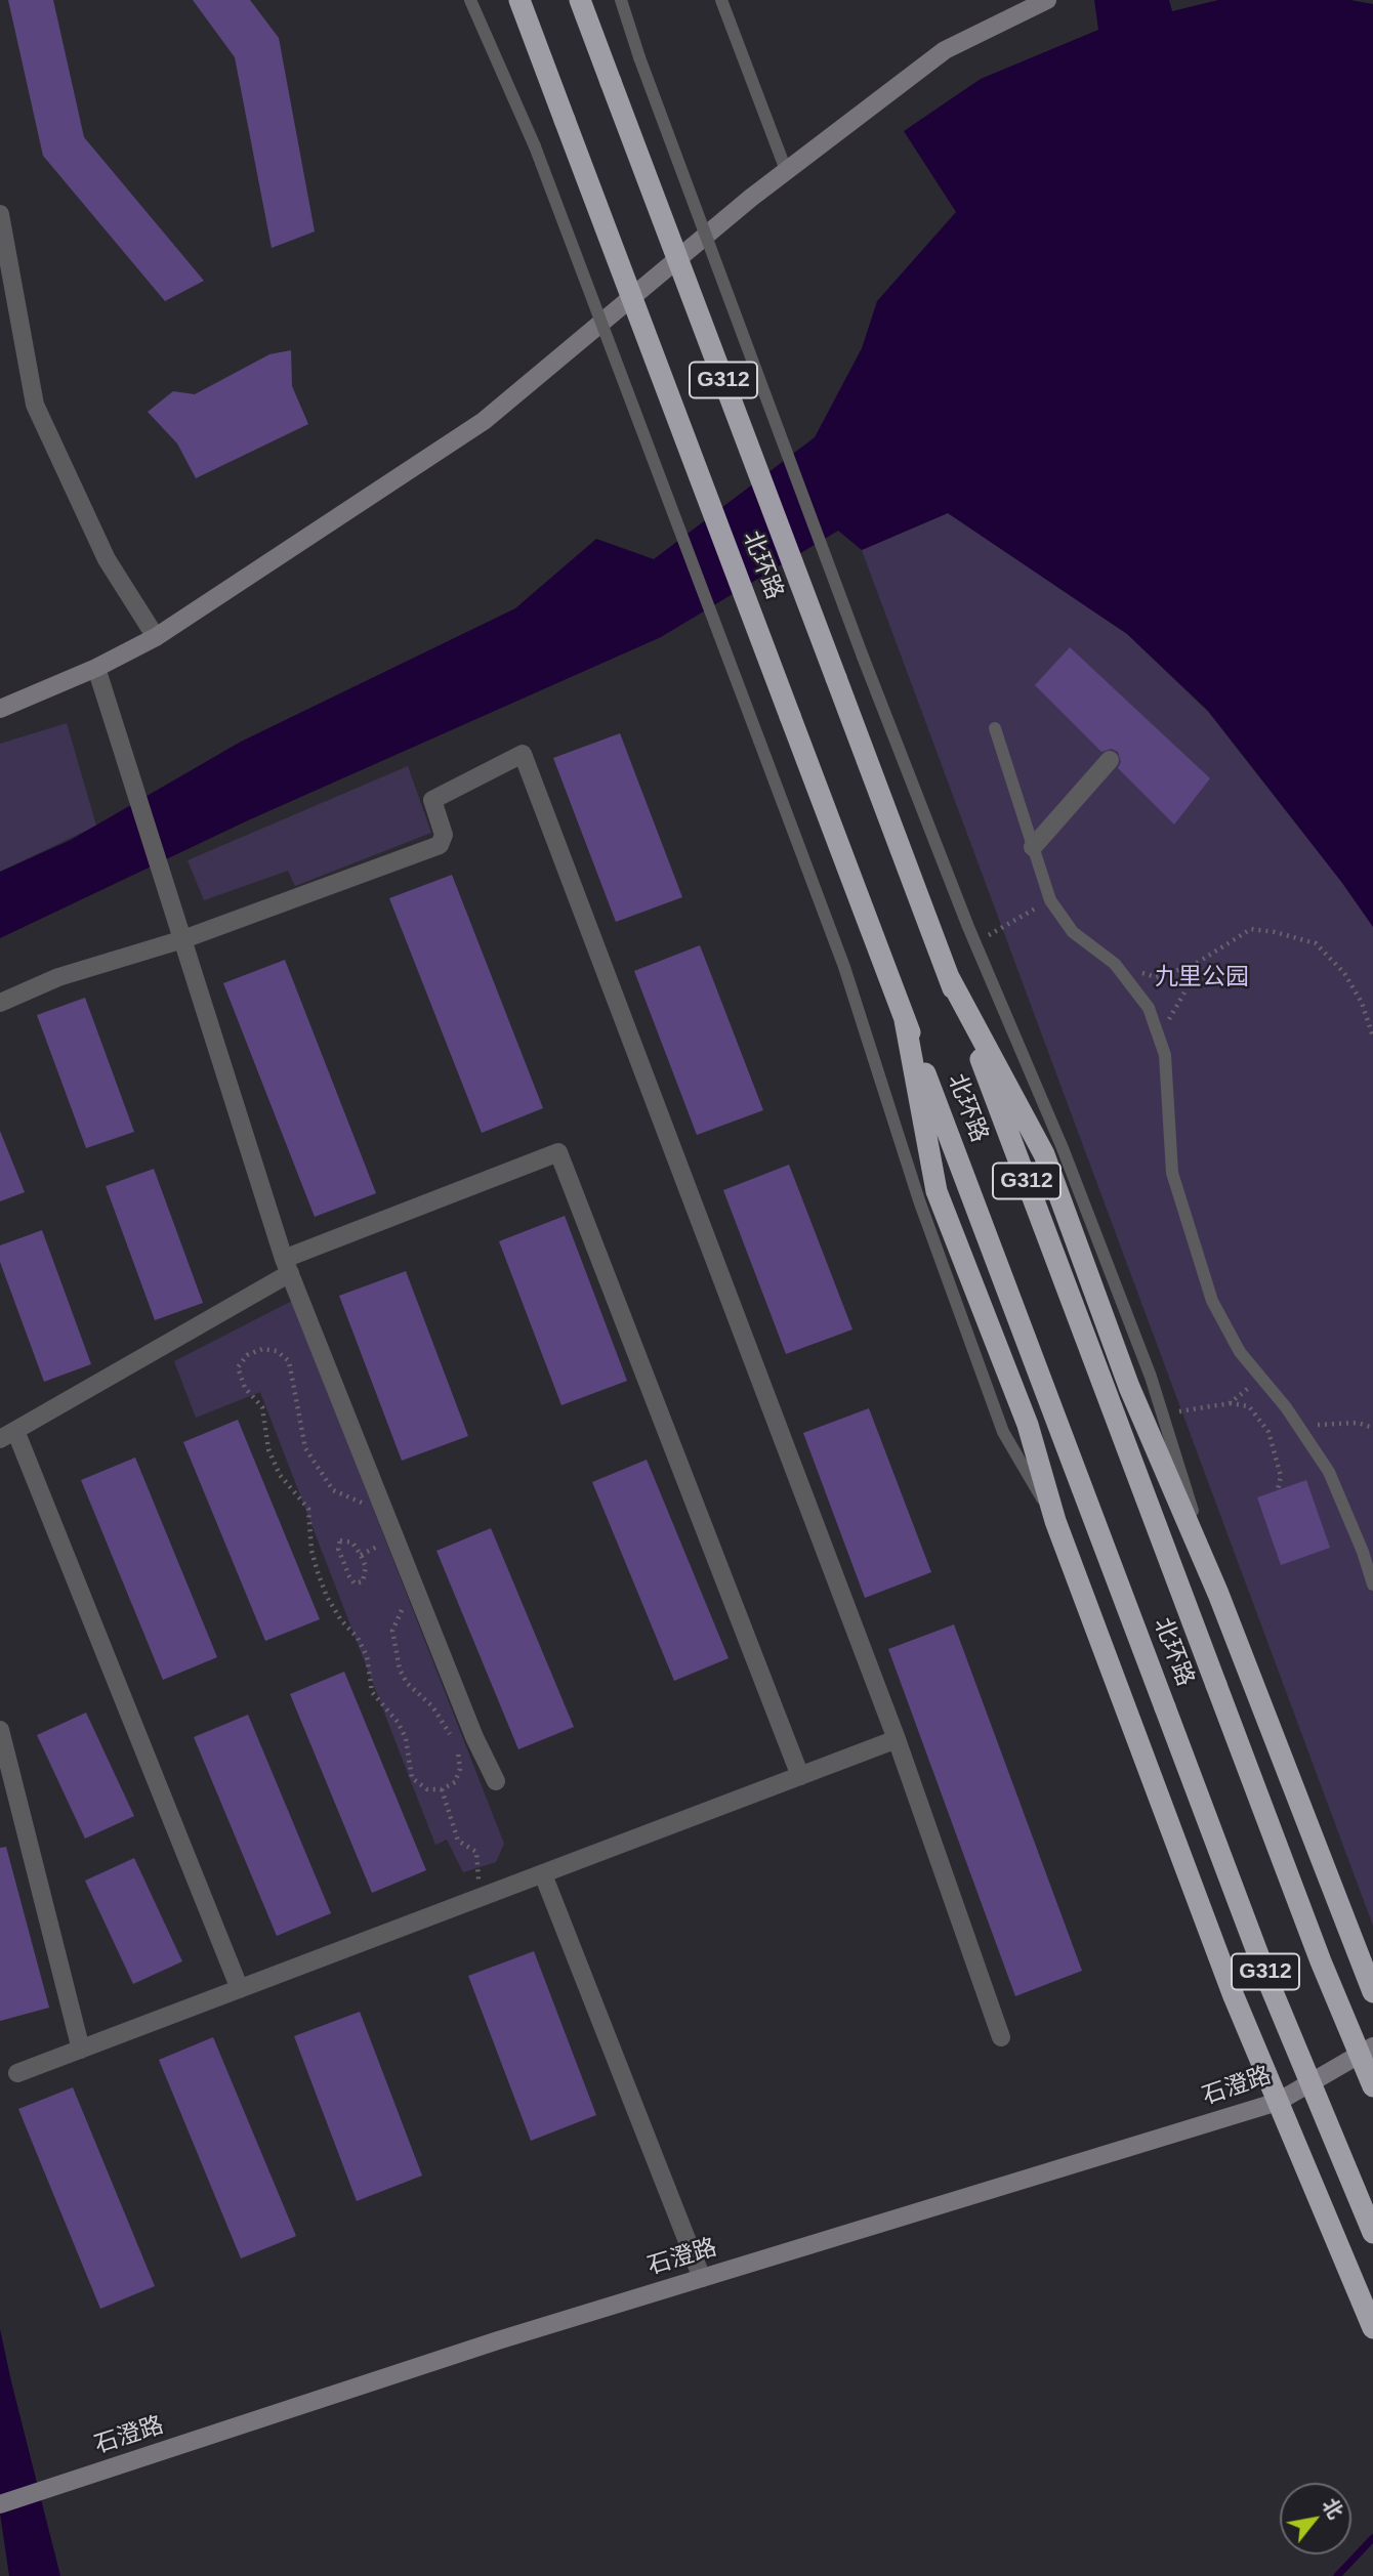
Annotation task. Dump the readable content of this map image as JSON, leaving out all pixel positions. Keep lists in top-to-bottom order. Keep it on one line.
{"streets":{"highway":["G312","北环路"],"street":["石澄路"]},"parks":["九里公园"],"north":"top right"}
